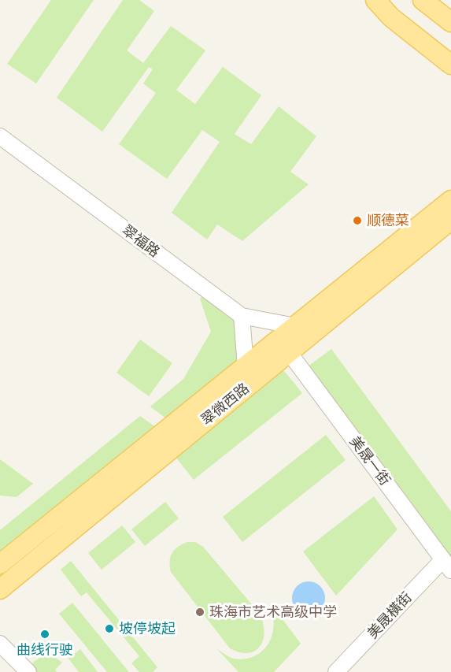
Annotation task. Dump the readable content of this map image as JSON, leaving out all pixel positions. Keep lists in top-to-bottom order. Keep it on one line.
{"streets":{"main road":["翠微西路"],"street":["翠福路","美晟一街","美晟橫街"]},"crossings":[["翠微西路","美晟一街"],["美晟一街","美晟橫街"]],"places":["顺德菜","珠海市艺术高级中学","坡停坡起","曲线行驶"]}
